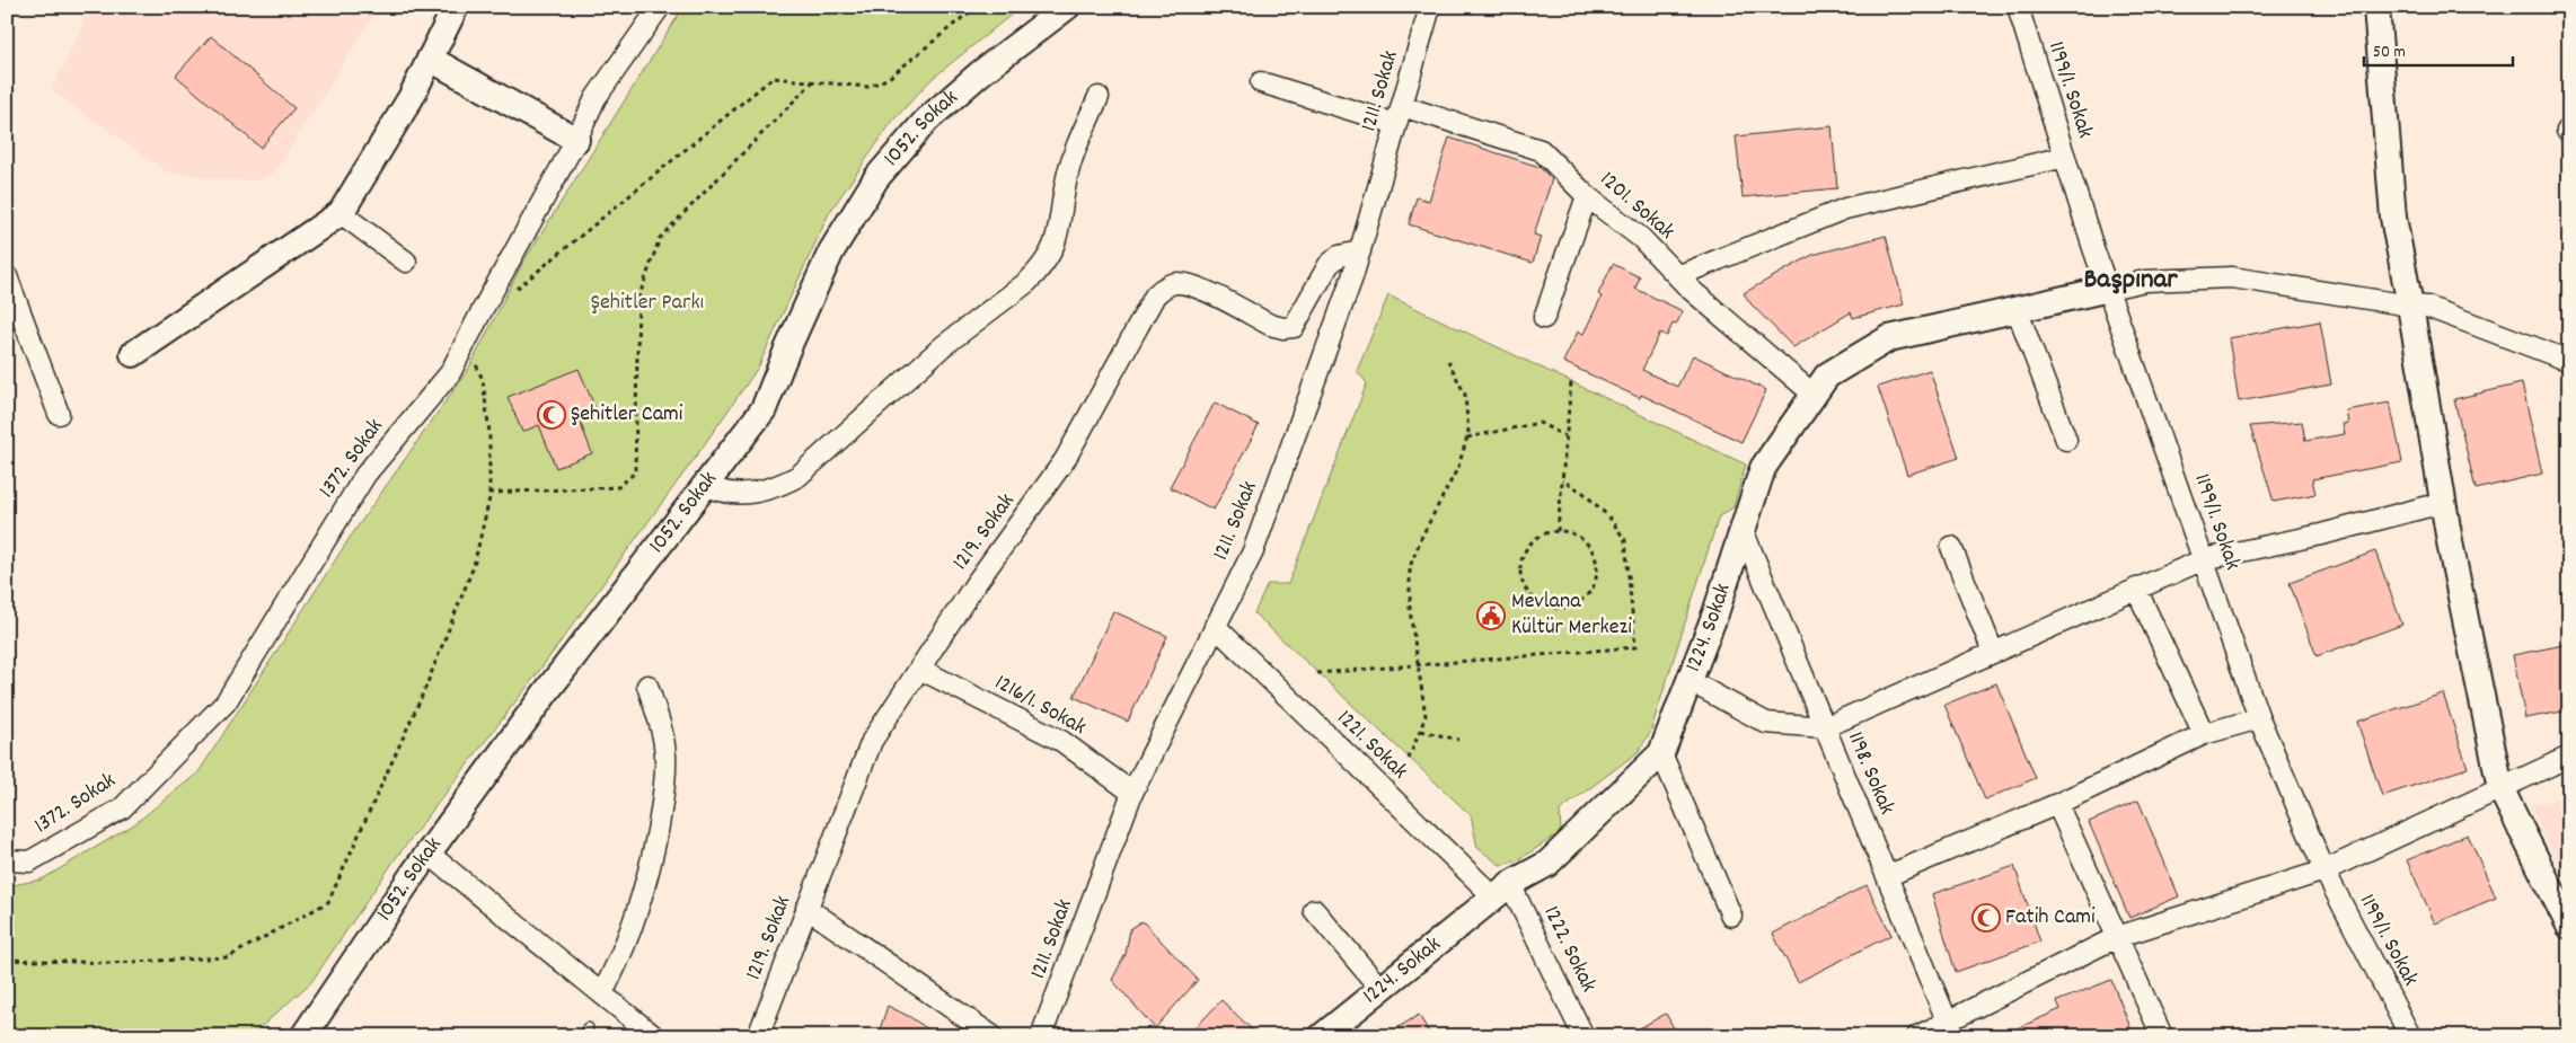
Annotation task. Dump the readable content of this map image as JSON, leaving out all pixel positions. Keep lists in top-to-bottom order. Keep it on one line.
{"streets":{"street":["1199/1. Sokak","1211. Sokak","1052. Sokak","1201. Sokak","1372. Sokak","1219. Sokak","1224. Sokak","1216/1. Sokak","1221. Sokak","1198. Sokak","1222. Sokak"]},"crossings":[["1199/1. Sokak","1224. Sokak"],["1211. Sokak","1201. Sokak"],["1211. Sokak","1219. Sokak"],["1211. Sokak","1216/1. Sokak"],["1211. Sokak","1221. Sokak"],["1201. Sokak","1224. Sokak"],["1219. Sokak","1216/1. Sokak"],["1224. Sokak","1221. Sokak"],["1224. Sokak","1198. Sokak"],["1224. Sokak","1222. Sokak"],["1221. Sokak","1222. Sokak"]],"districts":["Başpınar"],"parks":["Şehitler Parkı"],"places":{"mosque":["Şehitler Cami","Fatih Cami"],"public building":["Mevlana Kültür Merkezi"]},"scale_bar":"50 m"}
